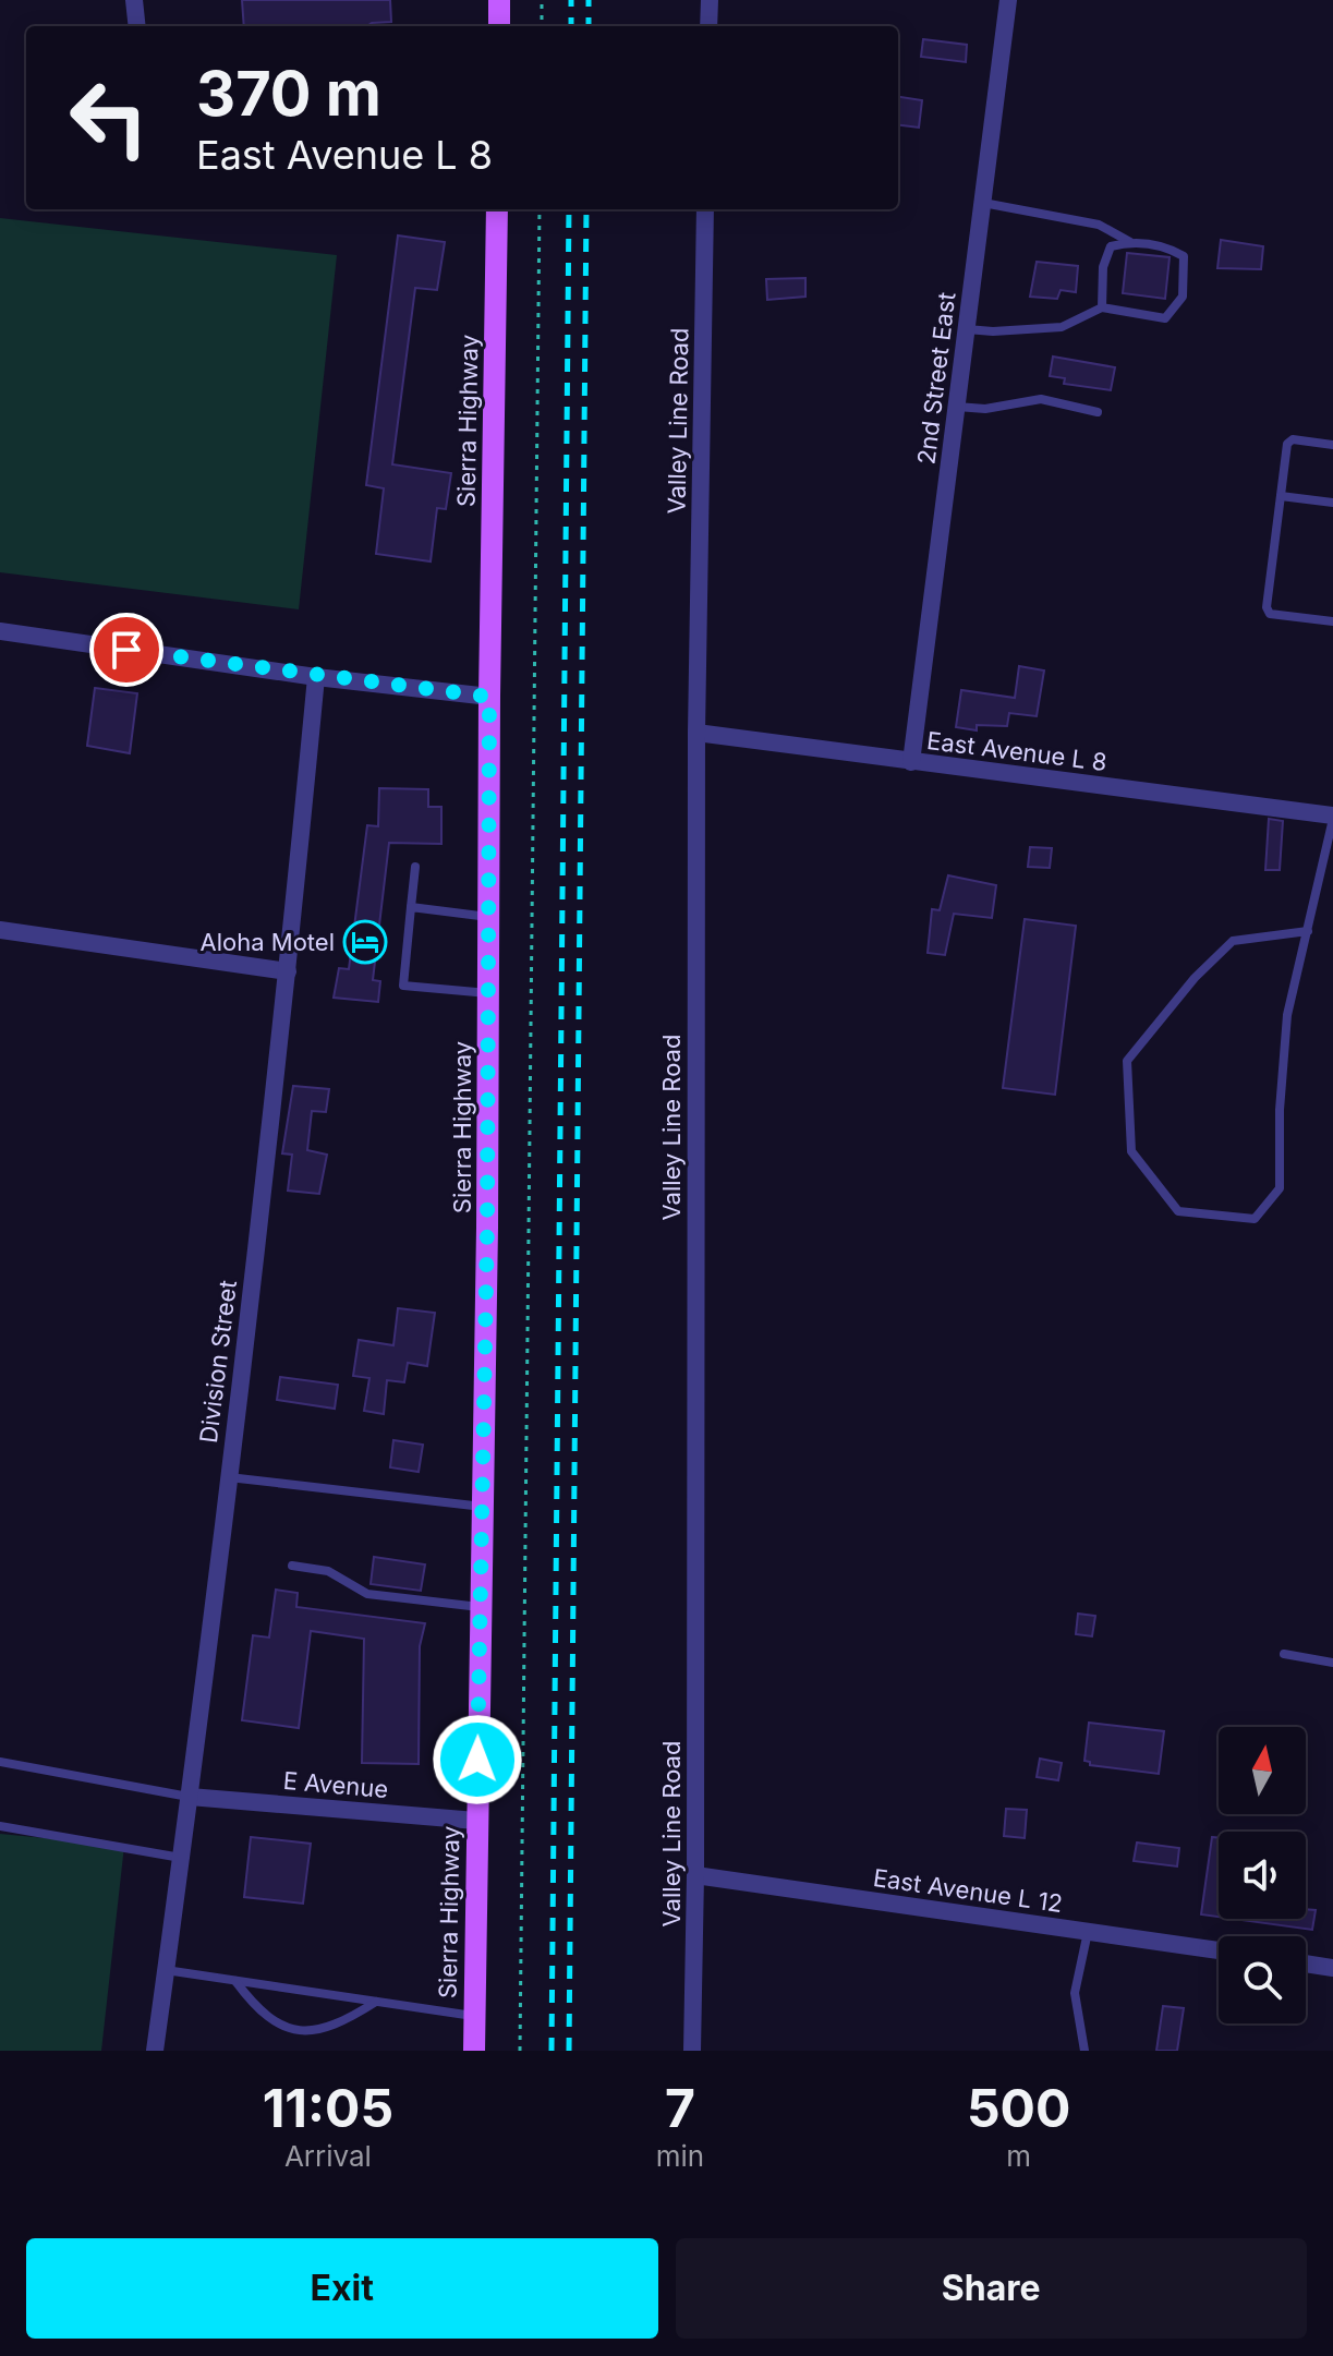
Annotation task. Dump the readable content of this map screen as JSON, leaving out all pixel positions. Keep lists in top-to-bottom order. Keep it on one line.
{"streets":{"main road":["Sierra Highway"],"street":["2nd Street East","Valley Line Road","East Avenue L 8","Division Street","E Avenue","East Avenue L 12"]},"crossings":[["2nd Street East","East Avenue L 8"],["Sierra Highway","E Avenue"],["Valley Line Road","East Avenue L 8"],["Valley Line Road","East Avenue L 12"],["Division Street","E Avenue"]],"places":{"hotel":["Aloha Motel"]},"north":"top","page":{"turn":["370 m","East Avenue L 8"],"eta":["11:05","Arrival","7","min","500","m"],"buttons":["Exit","Share"]}}
